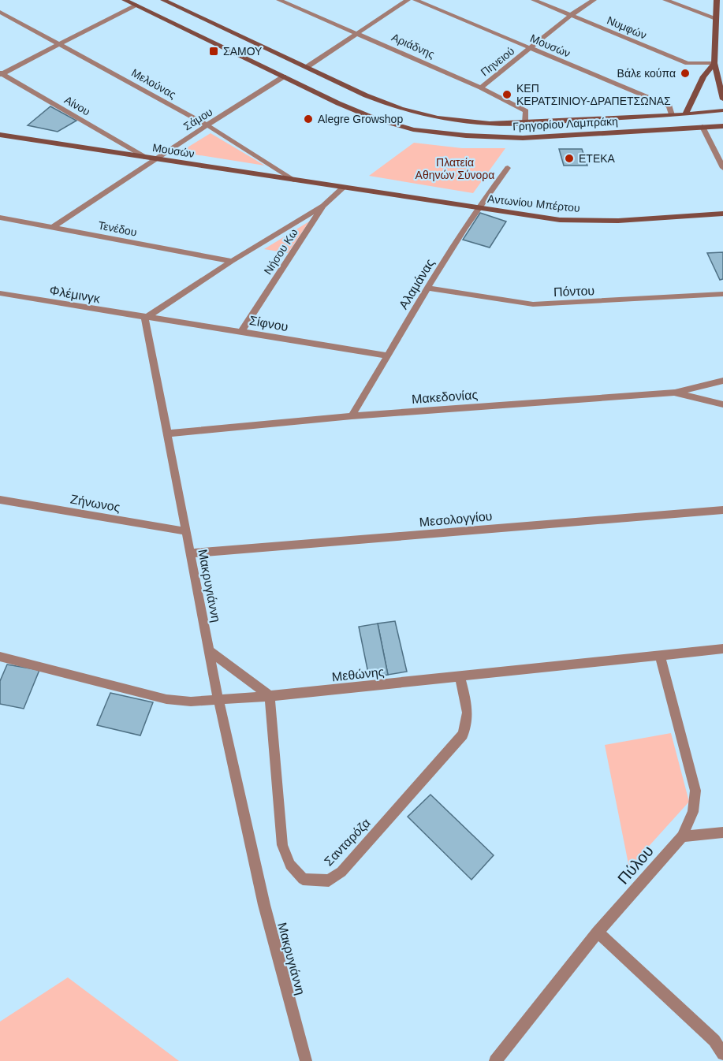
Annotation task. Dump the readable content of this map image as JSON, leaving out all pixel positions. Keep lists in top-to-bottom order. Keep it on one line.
{"streets":{"main road":["Μουσών","Γρηγορίου Λαμπράκη","Αντωνίου Μπέρτου"],"street":["Νυμφών","Αριάδνης","Πηνειού","Μελούνας","Αίνου","Σάμου","Τενέδου","Νήσου Κω","Αλαμάνας","Πόντου","Φλέμινγκ","Σίφνου","Μακεδονίας","Ζήνωνος","Μεσολογγίου","Μακρυγιάννη","Μεθώνης","Σανταρόζα","Πύλου"]},"crossings":[["Νυμφών","Πηνειού"],["Αριάδνης","Πηνειού"],["Αριάδνης","Γρηγορίου Λαμπράκη"],["Μουσών","Πηνειού"],["Μουσών","Μελούνας"],["Μουσών","Αίνου"],["Μουσών","Σάμου"],["Μουσών","Γρηγορίου Λαμπράκη"],["Μουσών","Αντωνίου Μπέρτου"],["Μουσών","Νήσου Κω"],["Μελούνας","Σάμου"],["Σάμου","Γρηγορίου Λαμπράκη"],["Σάμου","Τενέδου"],["Αντωνίου Μπέρτου","Νήσου Κω"],["Αντωνίου Μπέρτου","Αλαμάνας"],["Νήσου Κω","Σίφνου"],["Αλαμάνας","Πόντου"],["Αλαμάνας","Σίφνου"],["Αλαμάνας","Μακεδονίας"],["Φλέμινγκ","Σίφνου"],["Φλέμινγκ","Μακρυγιάννη"],["Σίφνου","Μακρυγιάννη"],["Μακεδονίας","Μακρυγιάννη"],["Ζήνωνος","Μακρυγιάννη"],["Μεσολογγίου","Μακρυγιάννη"],["Μακρυγιάννη","Μεθώνης"],["Μεθώνης","Σανταρόζα"],["Μεθώνης","Πύλου"]],"parks":["Πλατεία Αθηνών Σύνορα"],"places":{"transit":["ΣΑΜΟΥ"],"other":["Βάλε κούπα","ΚΕΠ ΚΕΡΑΤΣΙΝΙΟΥ-ΔΡΑΠΕΤΣΩΝΑΣ","Alegre Growshop","ΕΤΕΚΑ"]}}
